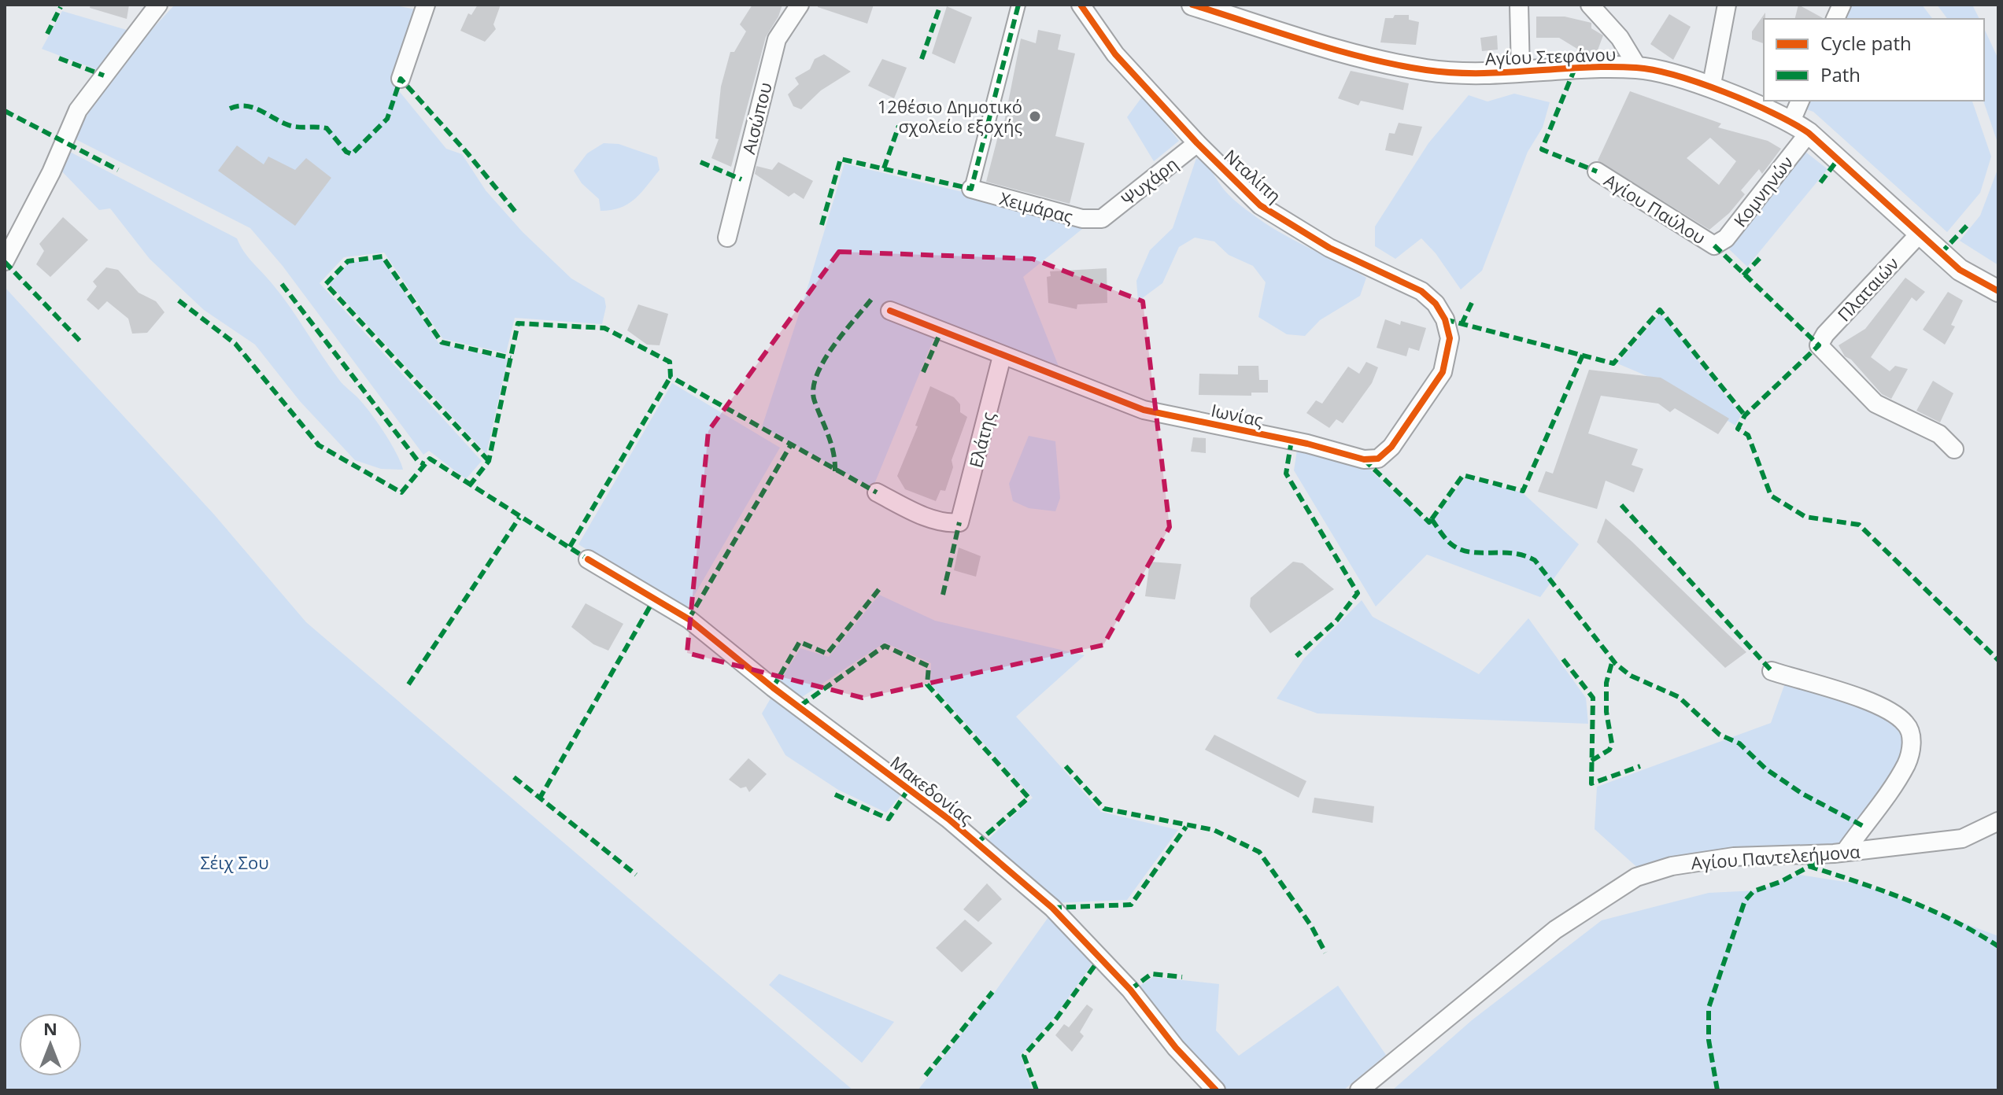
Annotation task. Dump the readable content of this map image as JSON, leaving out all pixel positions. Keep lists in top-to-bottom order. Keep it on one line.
{"streets":{"street":["Αγίου Στεφάνου","Αισώπου","Νταλίπη","Ψυχάρη","Κομνηνών","Χειμάρας","Αγίου Παύλου","Πλαταιών","Ιωνίας","Ελάτης","Μακεδονίας","Αγίου Παντελεήμονα"]},"crossings":[["Αγίου Στεφάνου","Κομνηνών"],["Αγίου Στεφάνου","Πλαταιών"],["Νταλίπη","Ψυχάρη"],["Νταλίπη","Ιωνίας"],["Ψυχάρη","Χειμάρας"],["Κομνηνών","Αγίου Παύλου"],["Ιωνίας","Ελάτης"]],"parks":["Σέιχ Σου"],"places":["12θέσιο Δημοτικό σχολείο εξοχής"],"legend":["Cycle path","Path"],"north":"top"}
